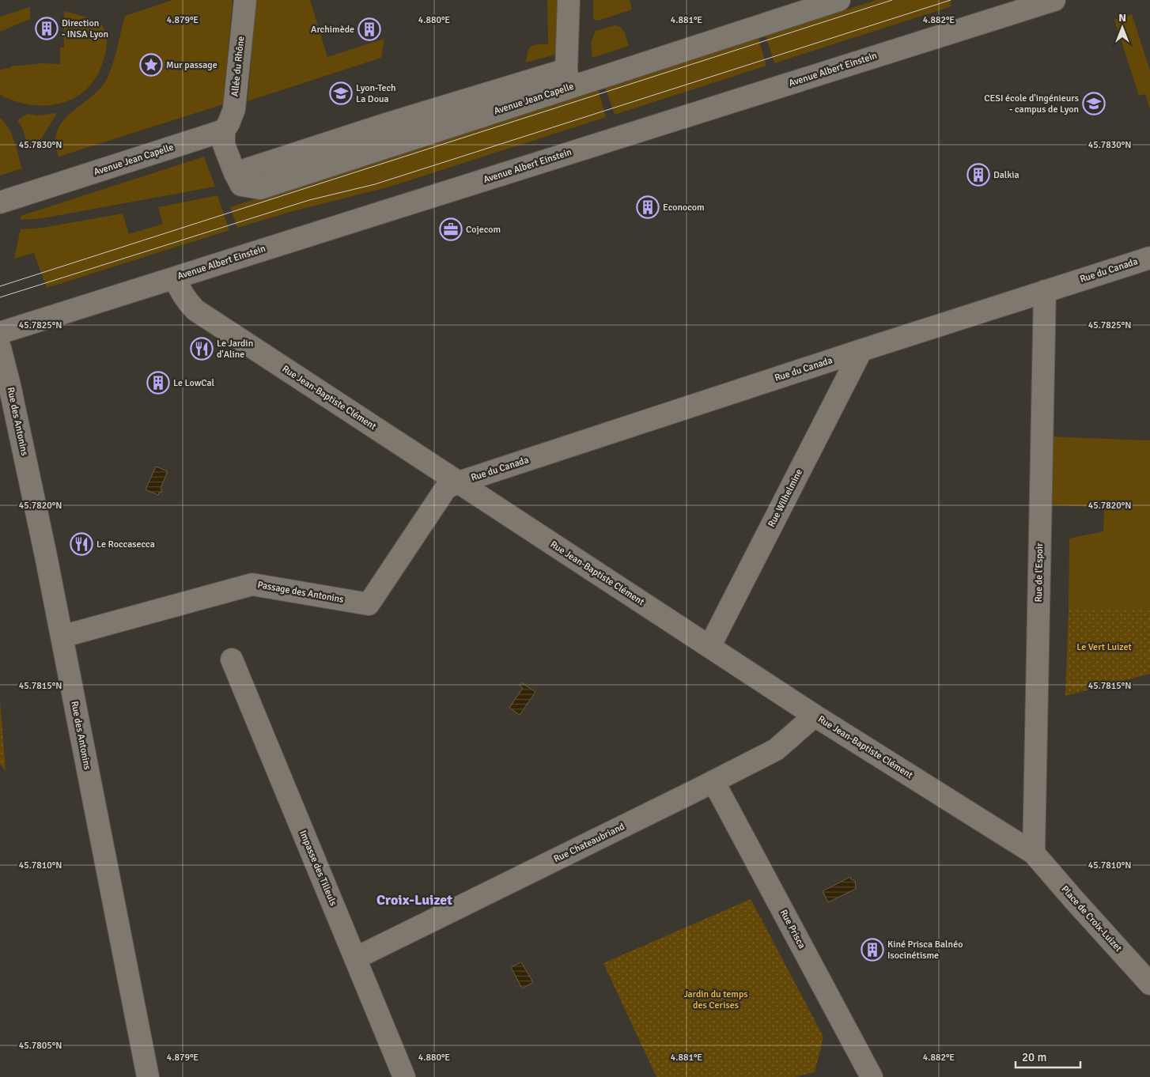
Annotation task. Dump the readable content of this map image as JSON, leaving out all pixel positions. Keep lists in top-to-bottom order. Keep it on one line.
{"streets":{"street":["Allée du Rhône","Avenue Albert Einstein","Avenue Jean Capelle","Rue du Canada","Rue Jean-Baptiste Clément","Rue des Antonins","Rue Wilhelmine","Rue de l'Espoir","Passage des Antonins","Rue Chateaubriand","Impasse des Tilleuls","Place de Croix-Luizet","Rue Prisca"]},"crossings":[["Allée du Rhône","Avenue Jean Capelle"],["Avenue Albert Einstein","Rue Jean-Baptiste Clément"],["Rue du Canada","Rue Jean-Baptiste Clément"],["Rue du Canada","Rue Wilhelmine"],["Rue du Canada","Rue de l'Espoir"],["Rue du Canada","Passage des Antonins"],["Rue Jean-Baptiste Clément","Rue Wilhelmine"],["Rue Jean-Baptiste Clément","Rue de l'Espoir"],["Rue Jean-Baptiste Clément","Passage des Antonins"],["Rue Jean-Baptiste Clément","Rue Chateaubriand"],["Rue Jean-Baptiste Clément","Place de Croix-Luizet"],["Rue des Antonins","Passage des Antonins"],["Rue de l'Espoir","Place de Croix-Luizet"],["Rue Chateaubriand","Impasse des Tilleuls"],["Rue Chateaubriand","Rue Prisca"]],"districts":["Croix-Luizet"],"parks":["Le Vert Luizet","Jardin du temps des Cerises"],"places":{"building":["Direction - INSA Lyon","Archimède","Dalkia","Econocom","Le LowCal","Kiné Prisca Balnéo Isocinétisme"],"place":["Mur passage"],"school or university":["Lyon-Tech La Doua","CESI école d'ingénieurs - campus de Lyon"],"office":["Cojecom"],"restaurant":["Le Jardin d'Aline","Le Roccasecca"]},"scale_bar":"20 m","north":"top","coordinates":["4.879°E","4.880°E","4.881°E","4.882°E","45.7830°N","45.7825°N","45.7820°N","45.7815°N","45.7810°N","45.7805°N"]}
